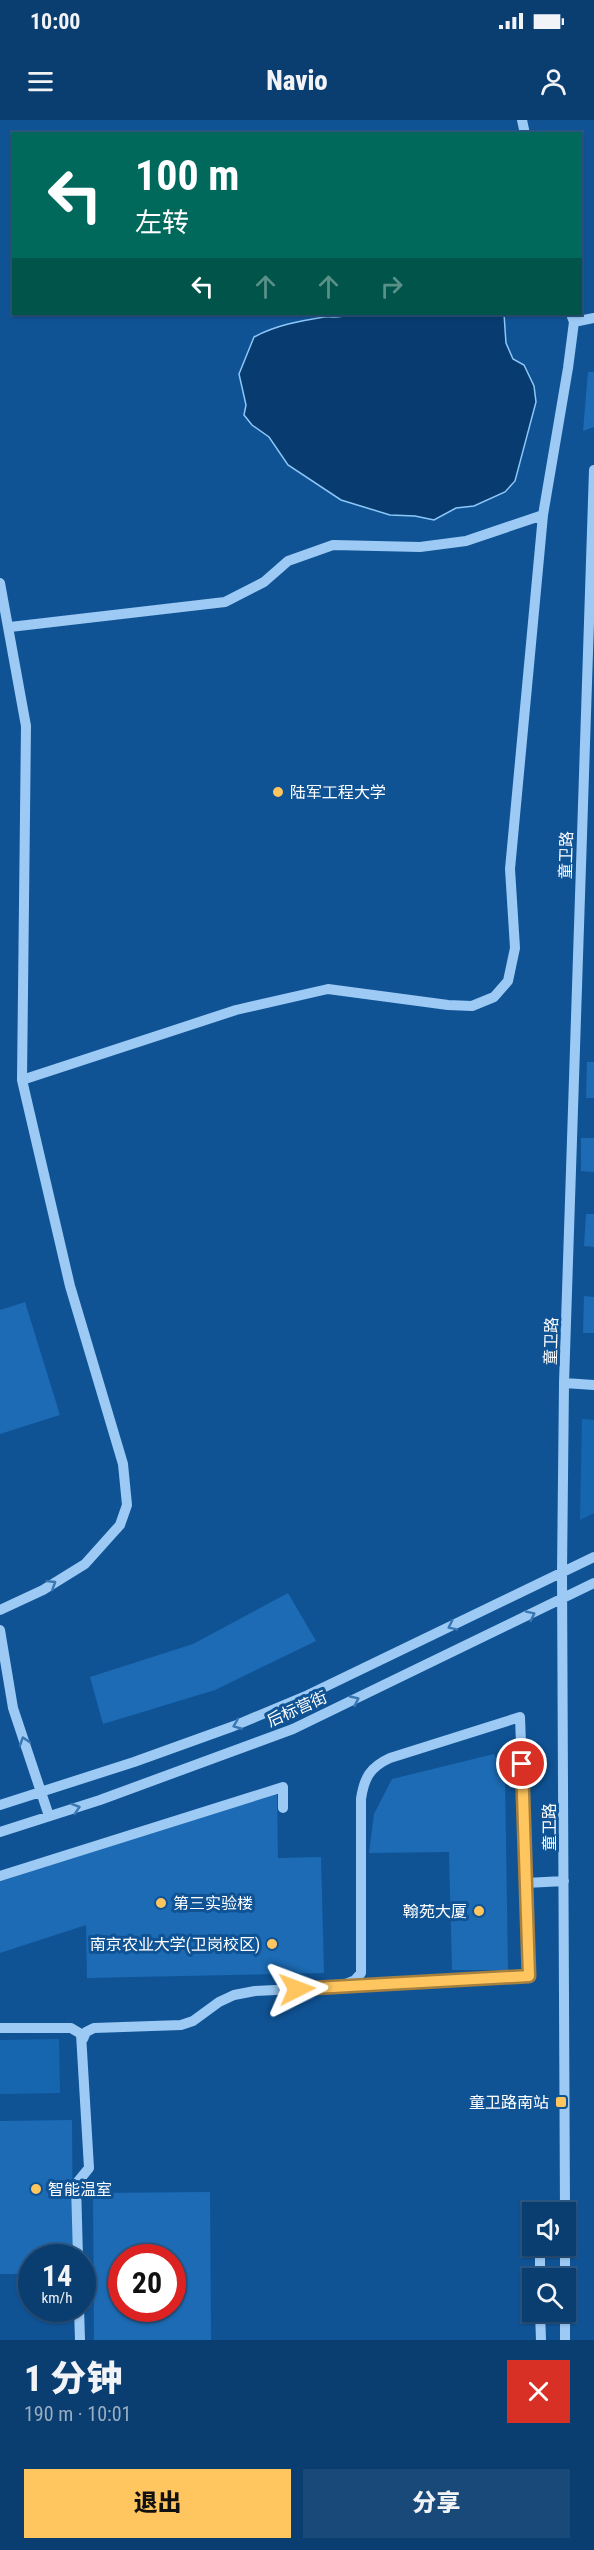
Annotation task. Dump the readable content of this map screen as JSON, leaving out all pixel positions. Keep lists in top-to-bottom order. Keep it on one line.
{"streets":{"street":["童卫路","后标营街"]},"crossings":[["童卫路","后标营街"]],"places":{"other":["陆军工程大学","第三实验楼","翰苑大厦","南京农业大学(卫岗校区)","智能温室"],"transit":["童卫路南站"]},"page":{"status":"10:00","header":"Navio","turn":["100 m","左转"],"speed":"14 km/h","limit":"20","heading":["1 分钟","190 m · 10:01"],"buttons":["退出","分享"]}}
